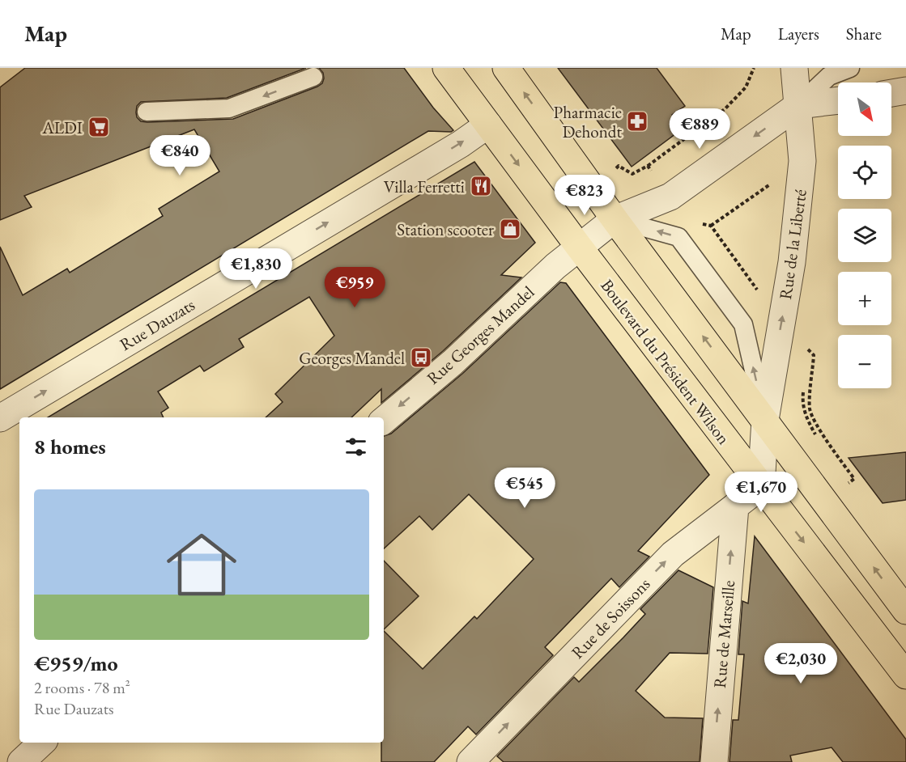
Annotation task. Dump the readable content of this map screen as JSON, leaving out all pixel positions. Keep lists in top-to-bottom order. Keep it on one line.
{"streets":{"main road":["Boulevard du Président Wilson"],"street":["Rue de la Liberté","Rue Dauzats","Rue Georges Mandel","Rue de Soissons","Rue de Marseille"]},"crossings":[["Rue de la Liberté","Rue Georges Mandel"],["Rue de la Liberté","Boulevard du Président Wilson"],["Rue de la Liberté","Rue de Soissons"],["Rue Dauzats","Boulevard du Président Wilson"],["Rue Georges Mandel","Boulevard du Président Wilson"],["Boulevard du Président Wilson","Rue de Soissons"],["Rue de Soissons","Rue de Marseille"]],"one_way":["Rue de la Liberté","Rue Dauzats","Rue Georges Mandel","Rue de Soissons","Rue de Marseille"],"places":{"pharmacy":["Pharmacie Dehondt"],"supermarket":["ALDI"],"restaurant":["Villa Ferretti"],"shop":["Station scooter"],"bus stop":["Georges Mandel"]},"north":"bottom right","page":{"header":"Map","nav":["Map","Layers","Share"],"map_buttons":["+","−"],"price":["€889","€840","€823","€1,830","€959","€545","€1,670","€2,030"],"heading":"8 homes","list":[{"name":"€959/mo","note":"2 rooms · 78 m² · Rue Dauzats"}]}}
